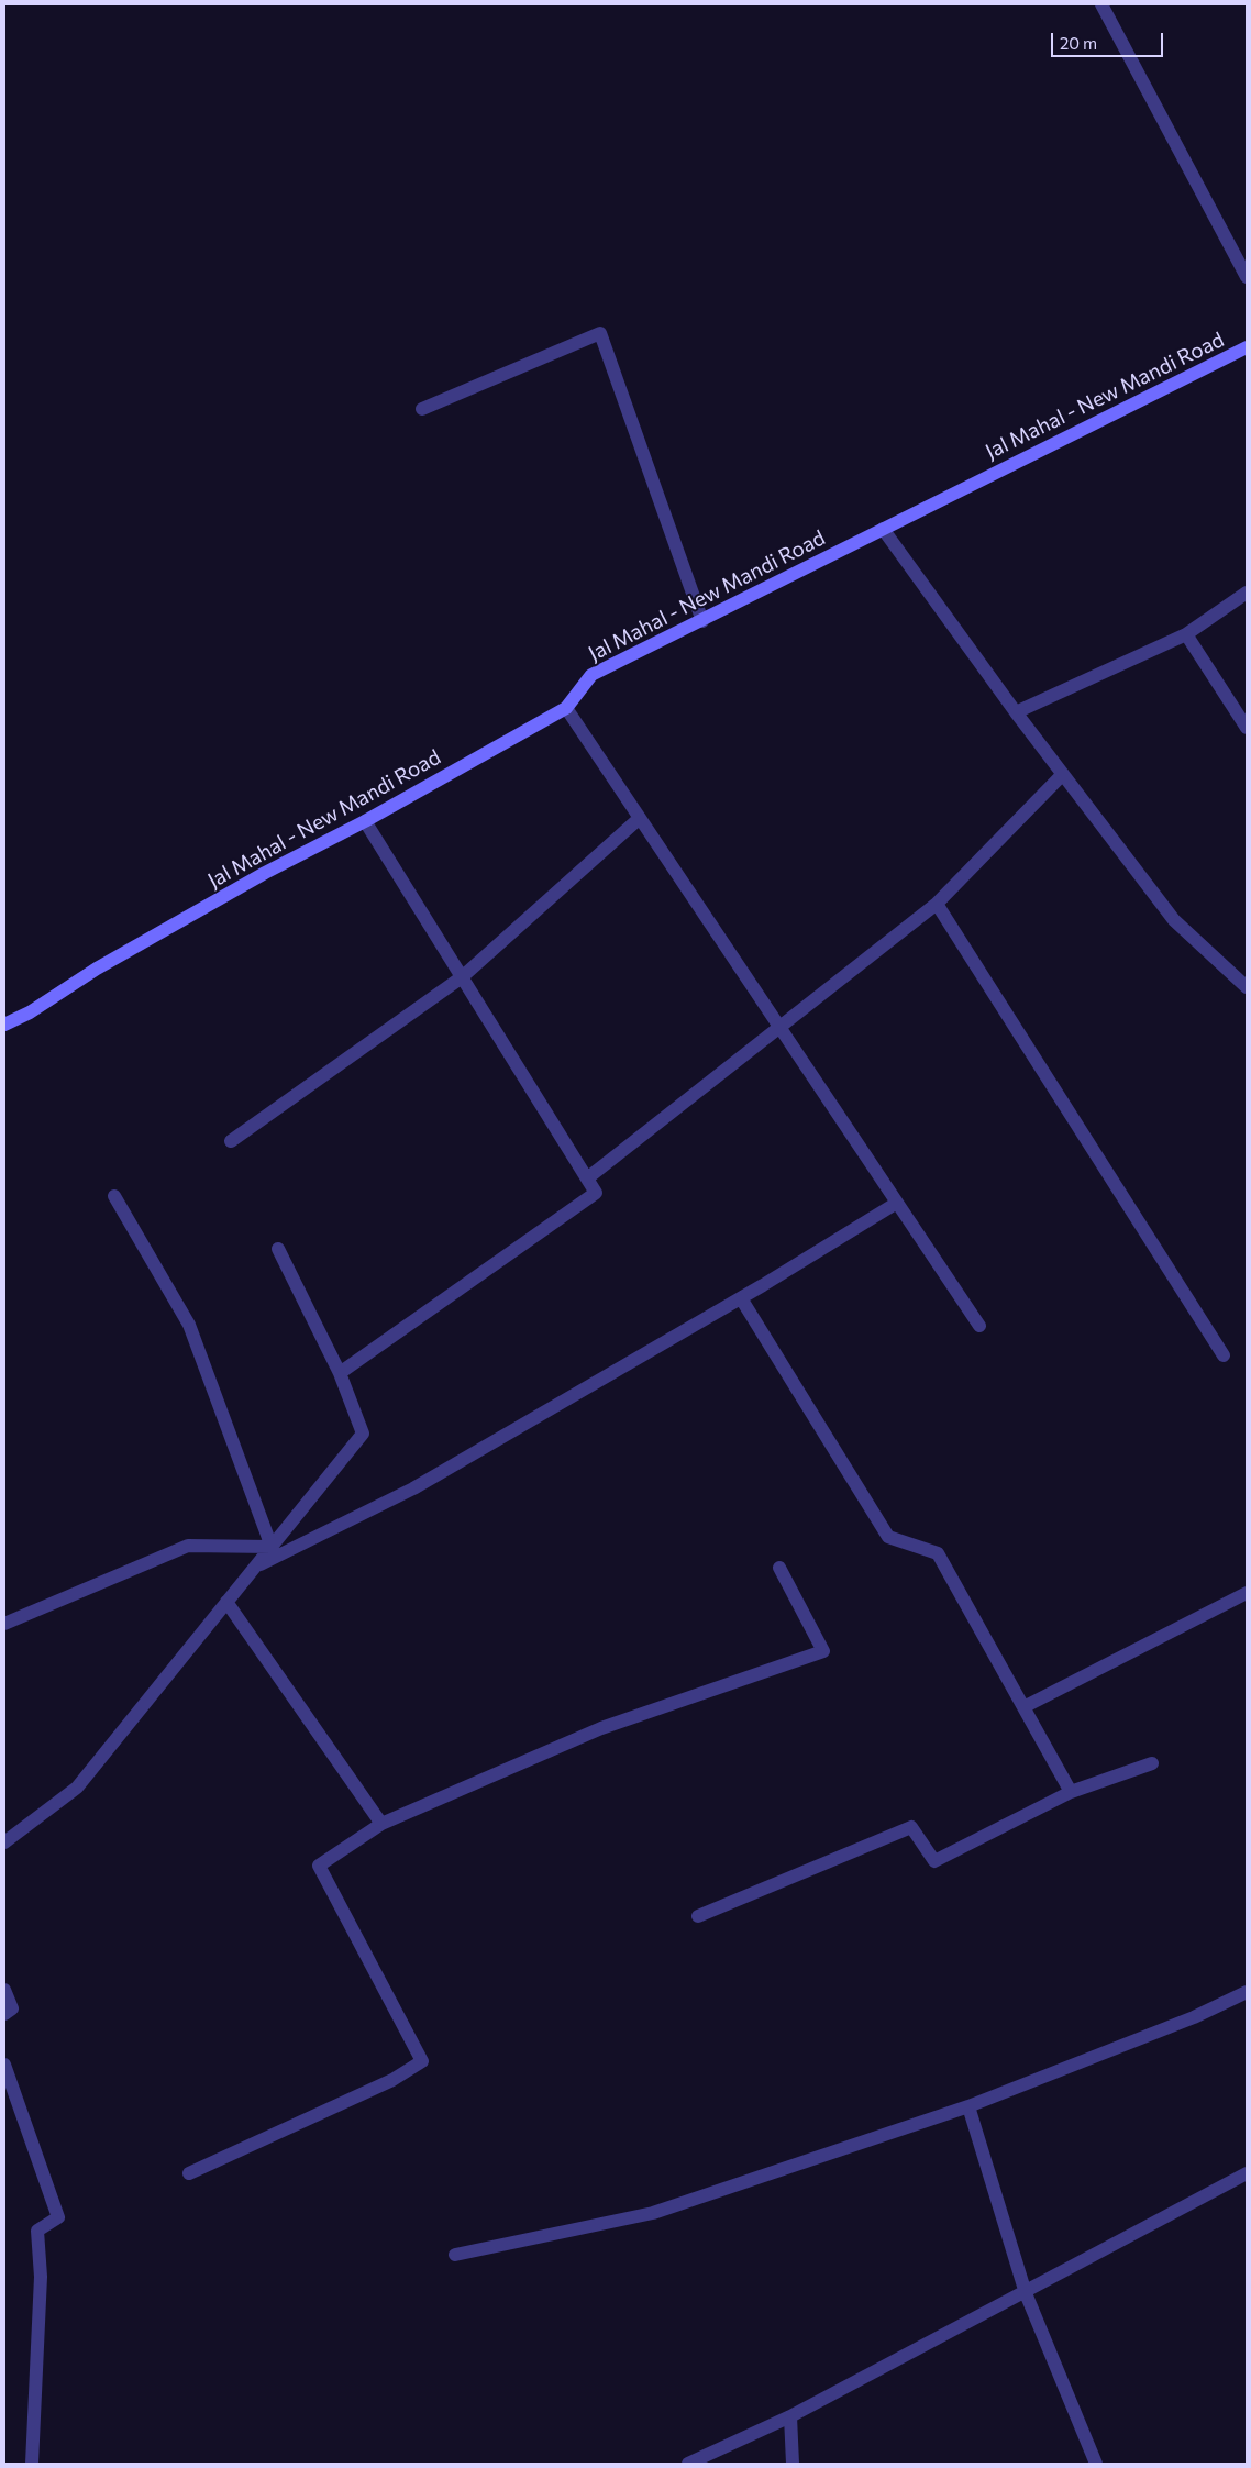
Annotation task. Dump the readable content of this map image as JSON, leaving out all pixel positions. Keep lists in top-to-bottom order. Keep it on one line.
{"streets":{"street":["Jal Mahal - New Mandi Road"]},"scale_bar":"20 m"}
